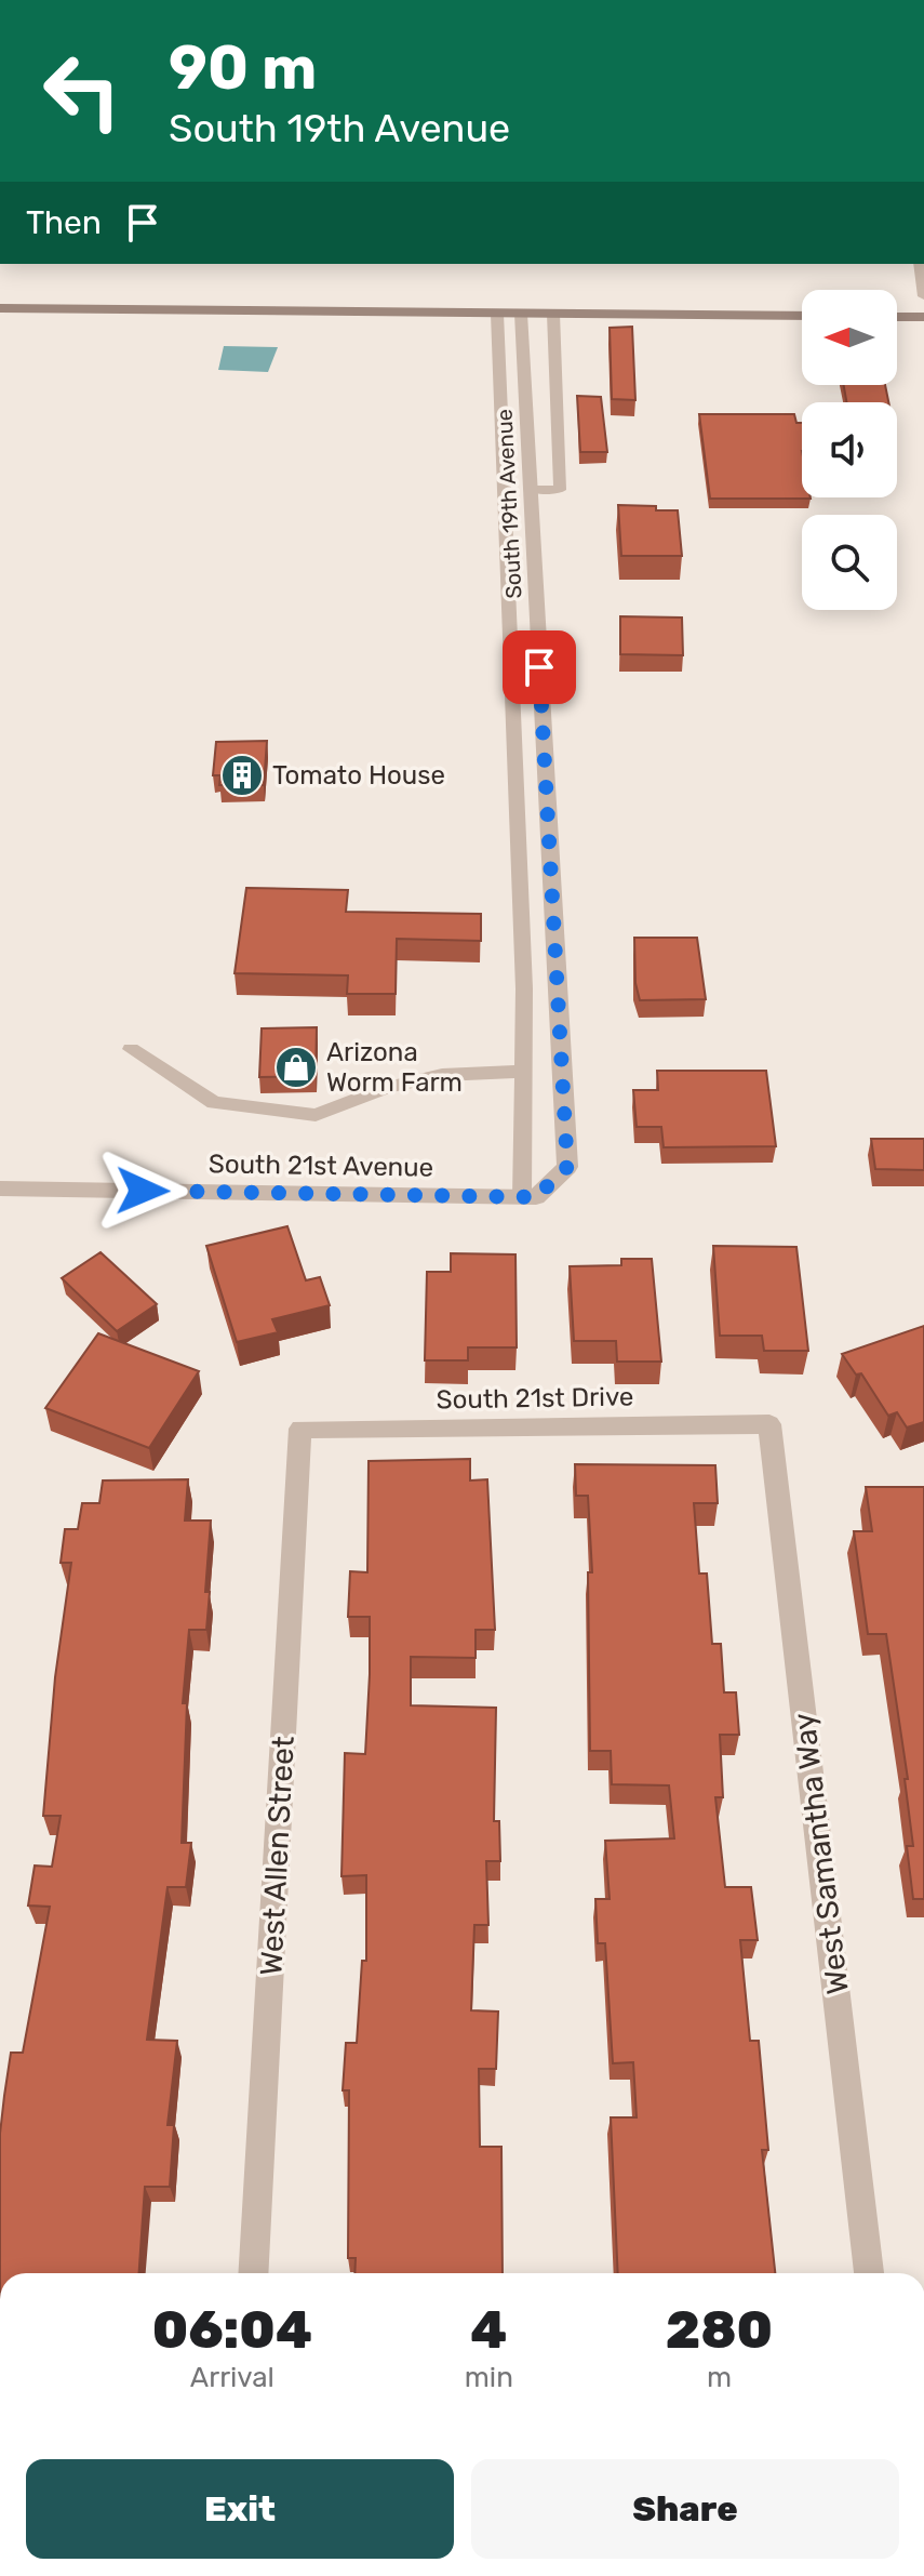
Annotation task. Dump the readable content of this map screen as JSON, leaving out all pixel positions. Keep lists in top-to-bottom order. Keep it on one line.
{"streets":{"street":["South 19th Avenue","South 21st Avenue","South 21st Drive","West Samantha Way","West Allen Street"]},"crossings":[["South 19th Avenue","South 21st Avenue"],["South 21st Drive","West Samantha Way"],["South 21st Drive","West Allen Street"]],"places":{"building":["Tomato House"],"shop":["Arizona Worm Farm"]},"north":"left","page":{"turn":["90 m","South 19th Avenue"],"then":"Then","eta":["06:04","Arrival","4","min","280","m"],"buttons":["Exit","Share"]}}
